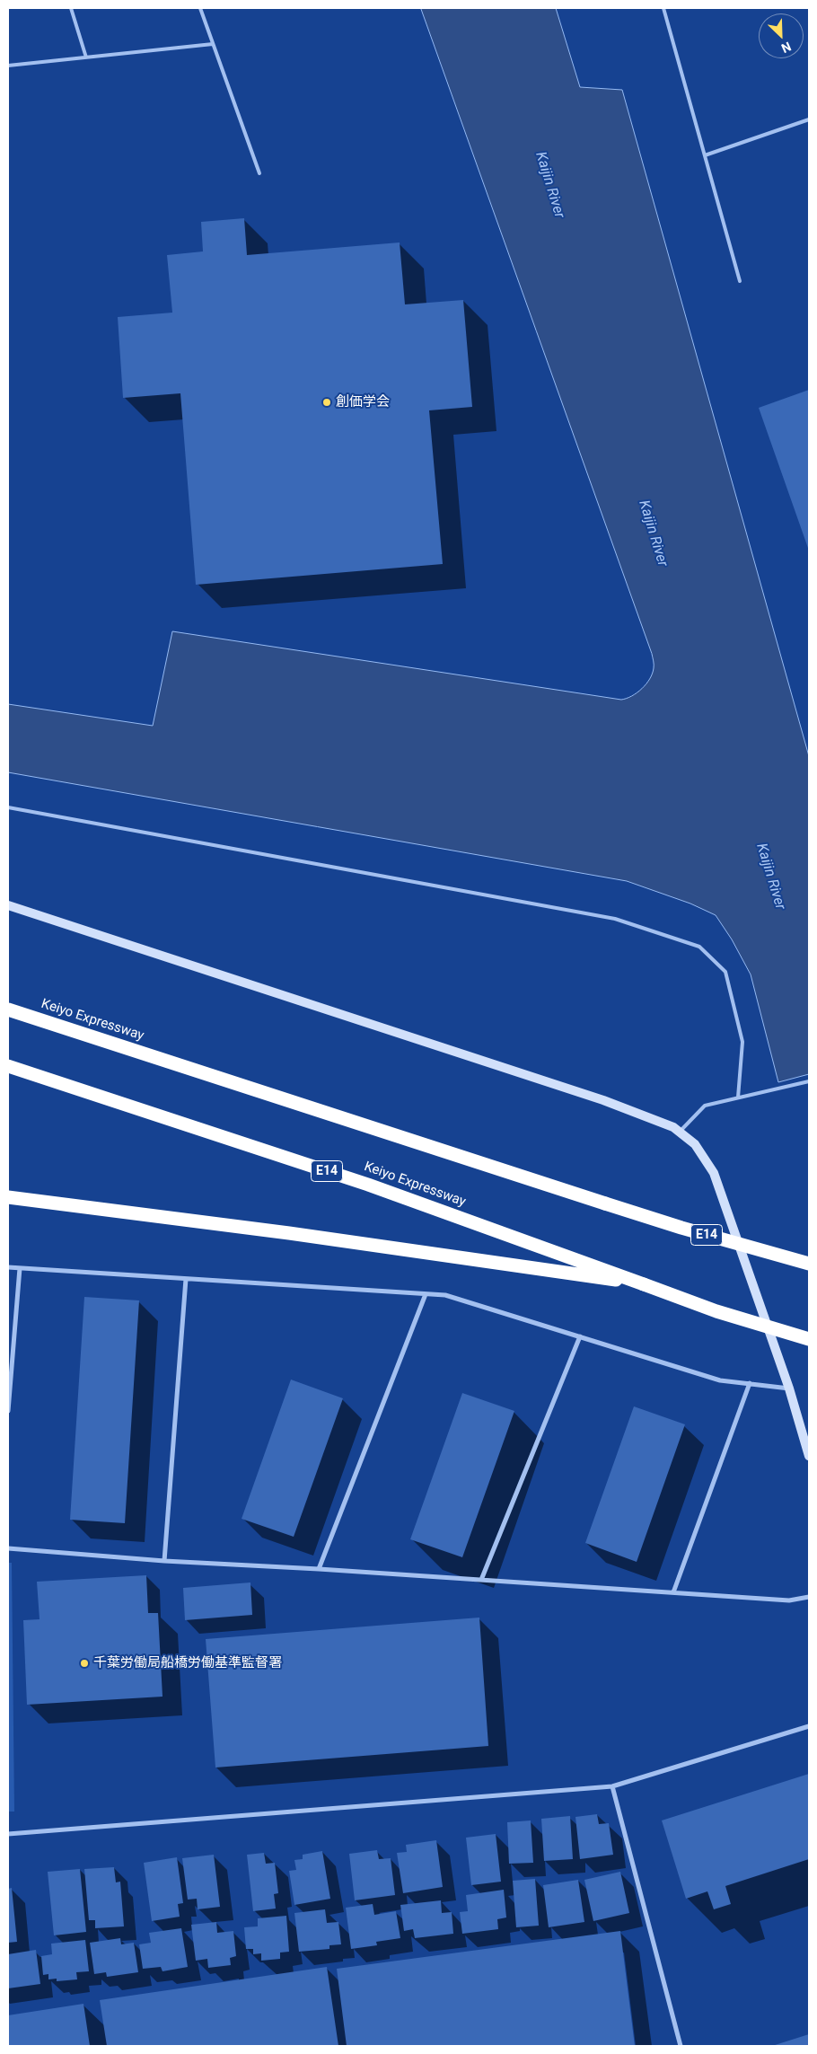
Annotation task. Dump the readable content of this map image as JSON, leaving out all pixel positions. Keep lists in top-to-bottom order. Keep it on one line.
{"streets":{"highway":["Keiyo Expressway","E14"]},"water":["Kaijin River"],"places":["創価学会","千葉労働局船橋労働基準監督署"],"north":"bottom right"}
